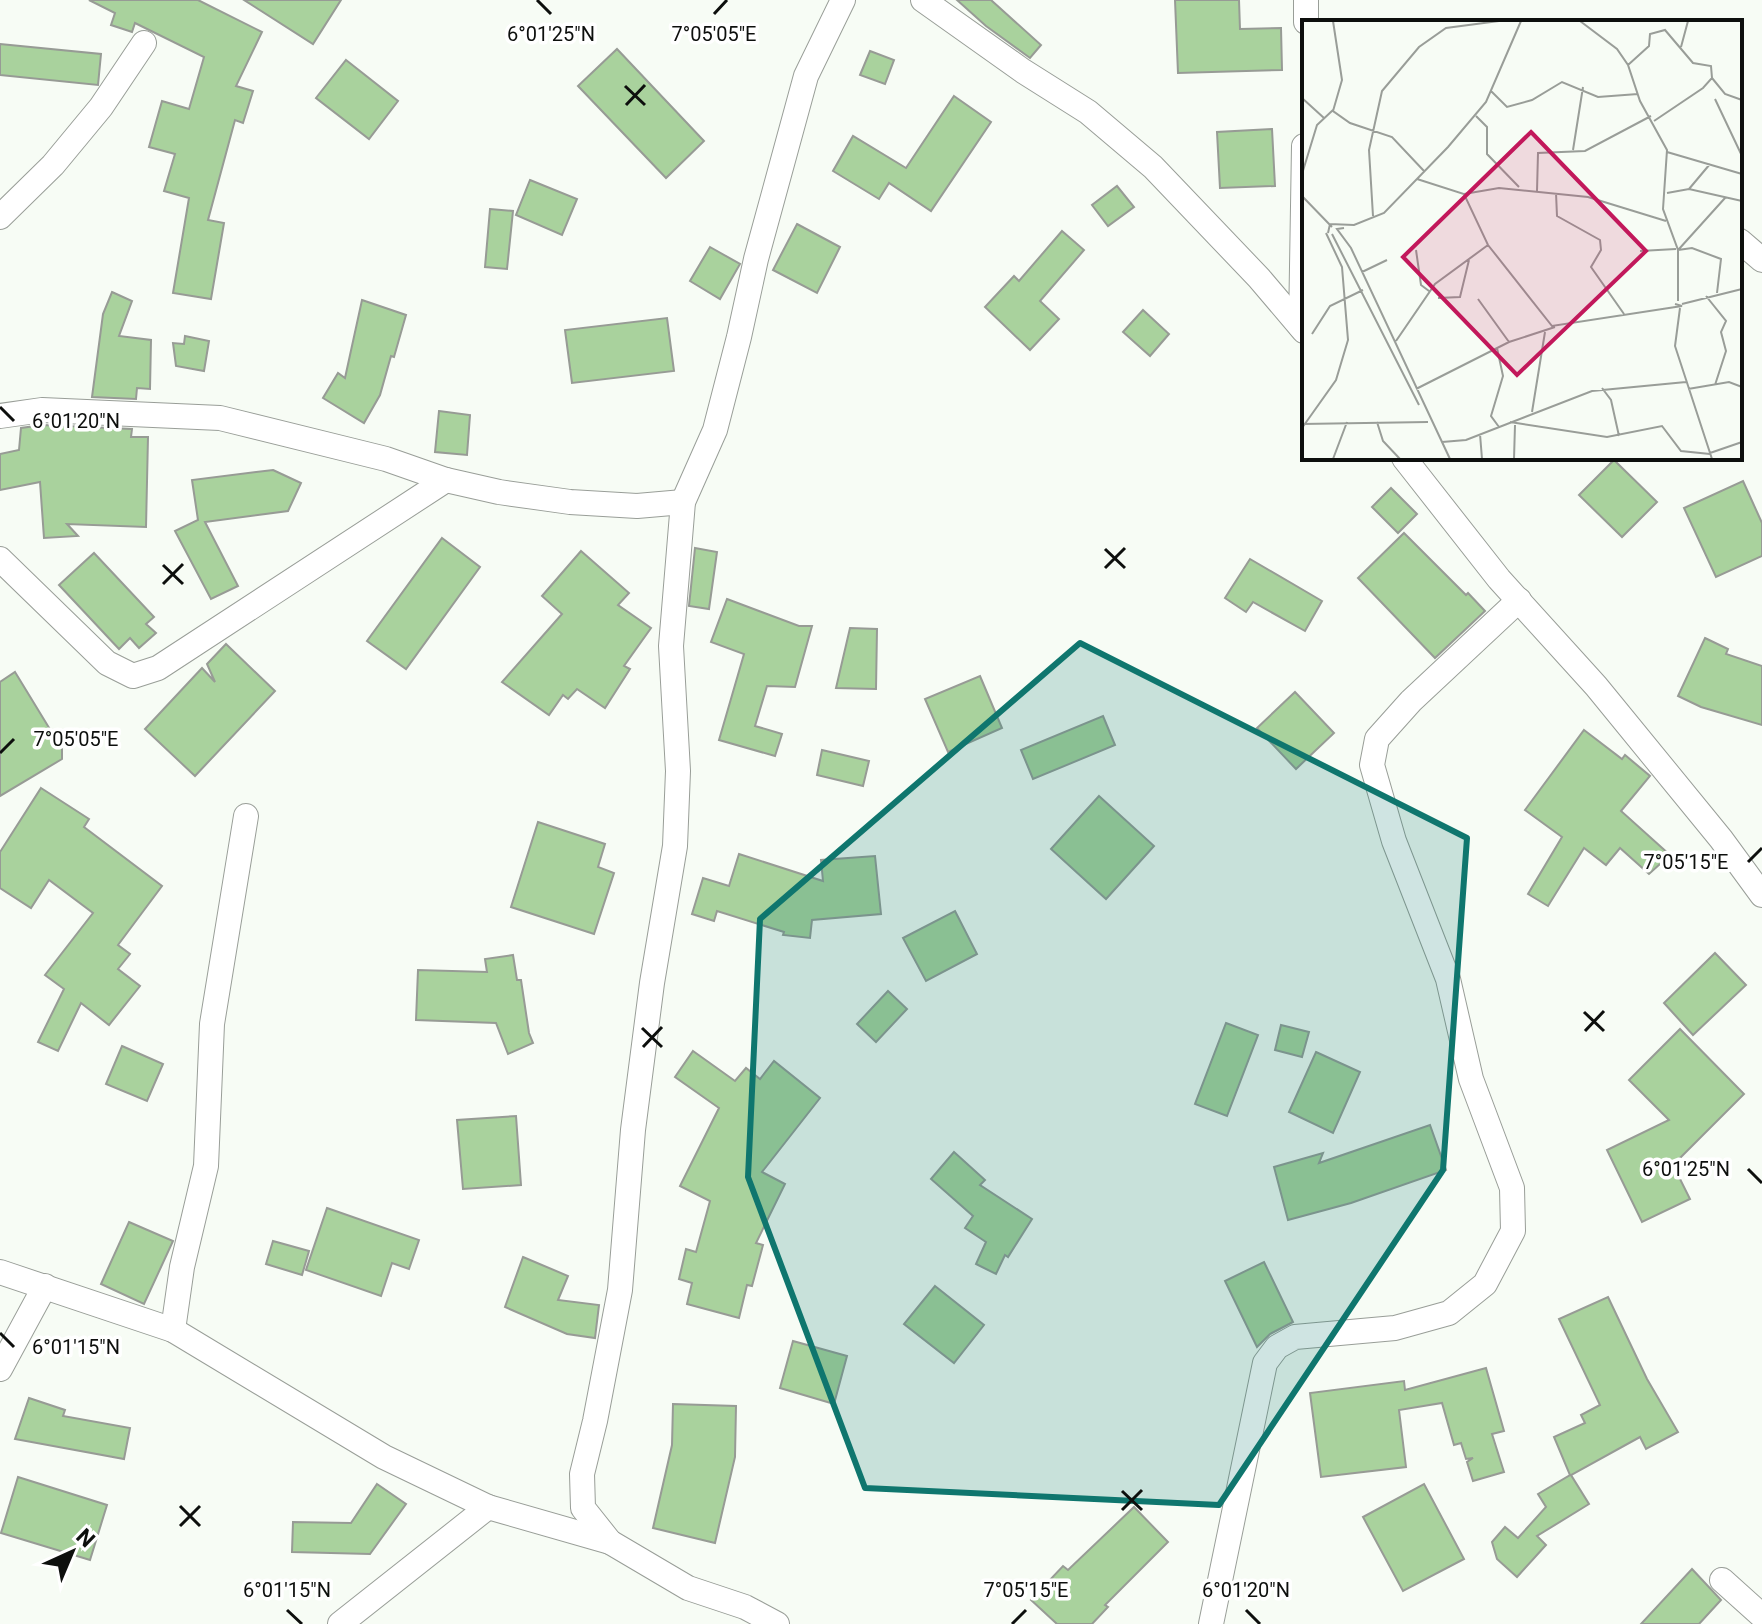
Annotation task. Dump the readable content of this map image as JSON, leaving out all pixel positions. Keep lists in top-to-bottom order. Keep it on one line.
{"north":"top right","coordinates":["6°01'25\"N","7°05'05\"E","6°01'20\"N","7°05'15\"E","6°01'15\"N"]}
